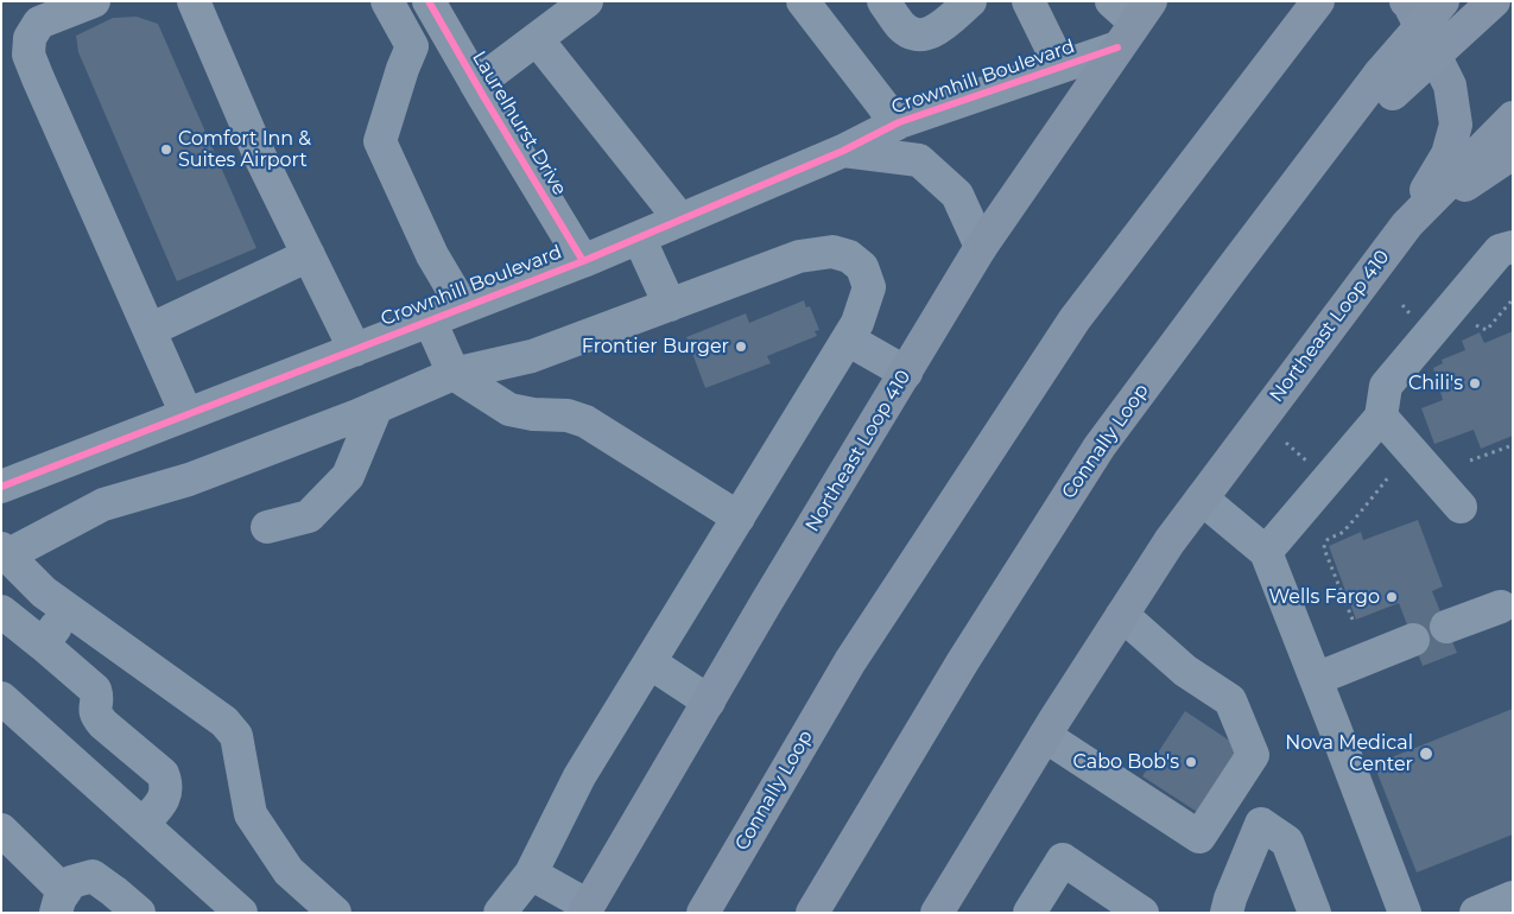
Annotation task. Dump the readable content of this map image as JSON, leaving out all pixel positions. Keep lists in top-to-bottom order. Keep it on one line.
{"streets":{"highway":["Connally Loop"],"main road":["Northeast Loop 410"],"street":["Crownhill Boulevard","Laurelhurst Drive"]},"crossings":[["Crownhill Boulevard","Laurelhurst Drive"],["Crownhill Boulevard","Northeast Loop 410"]],"places":["Comfort Inn & Suites Airport","Frontier Burger","Chili's","Wells Fargo","Nova Medical Center","Cabo Bob's"]}
